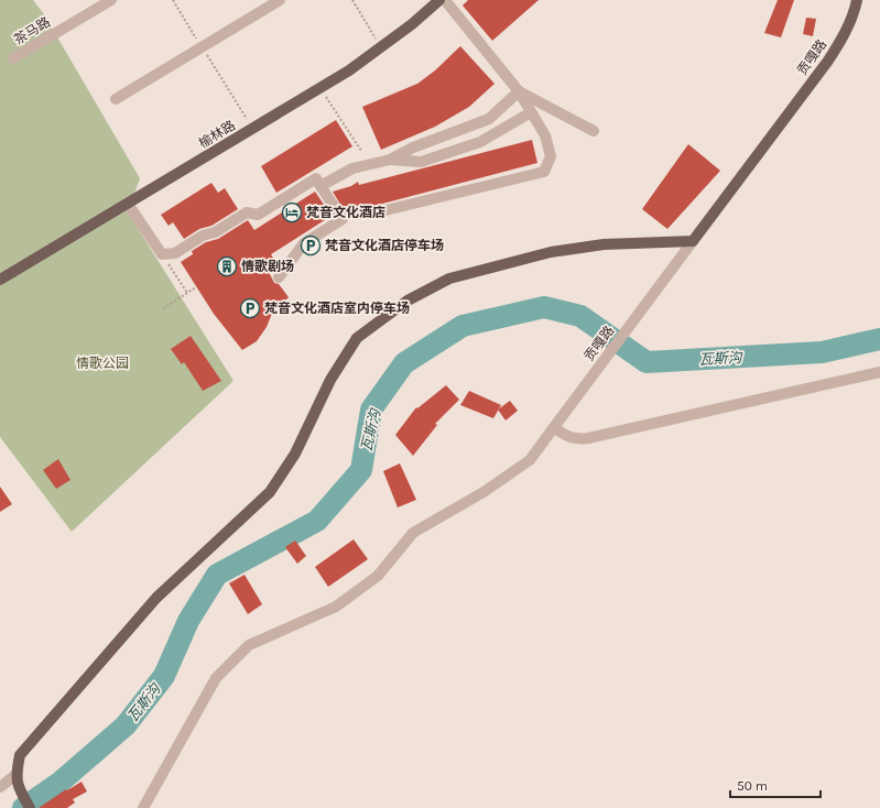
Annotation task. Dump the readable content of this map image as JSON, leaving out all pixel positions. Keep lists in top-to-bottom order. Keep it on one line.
{"streets":{"main road":["贡嘎路","榆林路"],"street":["茶马路"]},"water":["瓦斯沟"],"parks":["情歌公园"],"places":{"hotel":["梵音文化酒店"],"parking":["梵音文化酒店停车场","梵音文化酒店室内停车场"],"building":["情歌剧场"]},"scale_bar":"50 m"}
